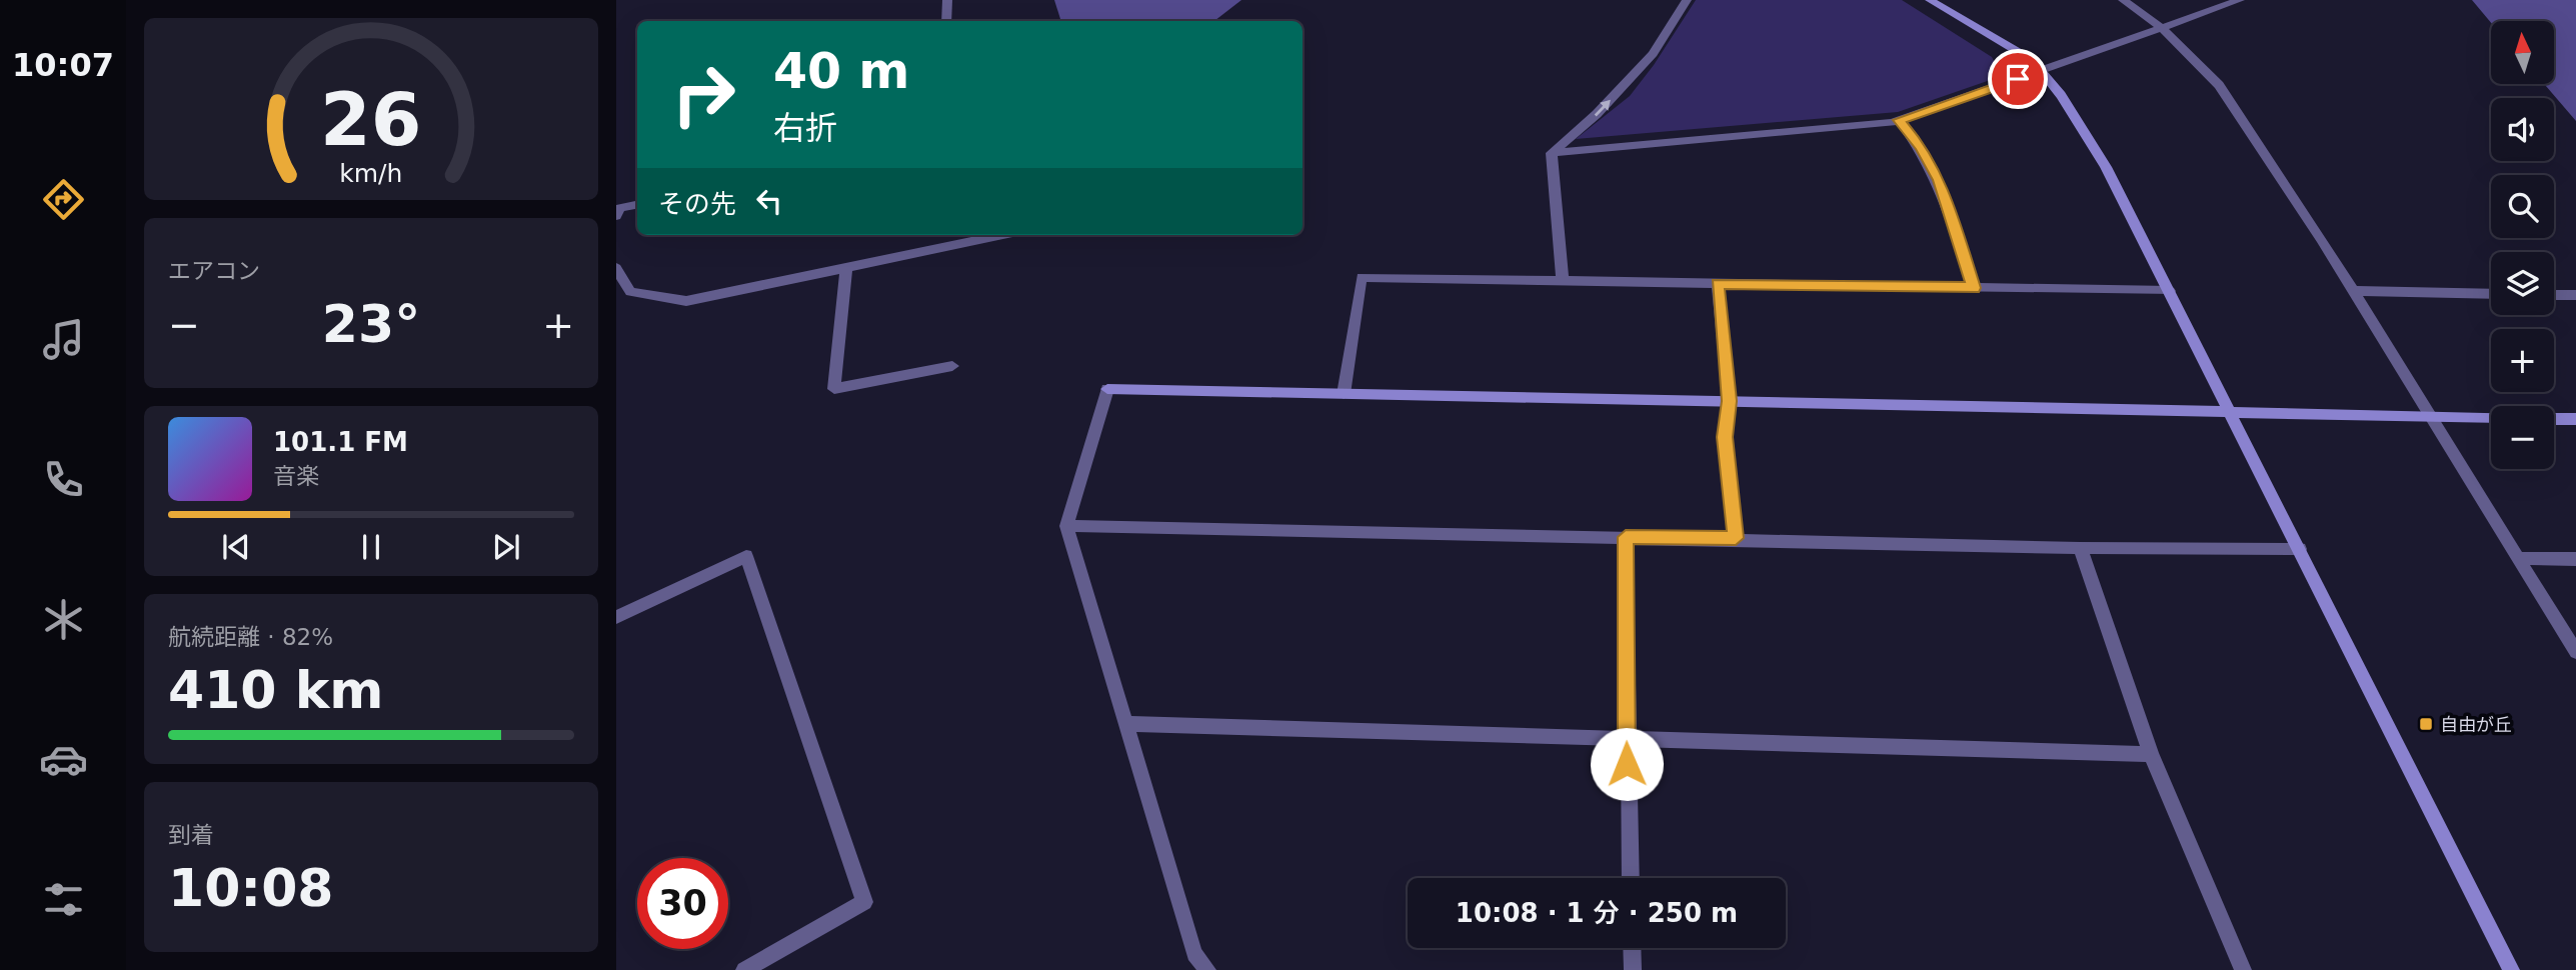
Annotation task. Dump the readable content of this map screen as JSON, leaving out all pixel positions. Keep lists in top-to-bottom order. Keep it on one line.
{"places":{"transit":["自由が丘"]},"north":"top","page":{"tabs":"10:07","map_buttons":["+","−"],"turn":["40 m","右折"],"then":"その先","tile":["エアコン",["航続距離 · 82%","410 km"],["到着","10:08"]],"heat":["−","23°","+"],"song":["101.1 FM","音楽"],"limit":"30","trip":"10:08 · 1 分 · 250 m","gauge":["26","km/h"]}}
